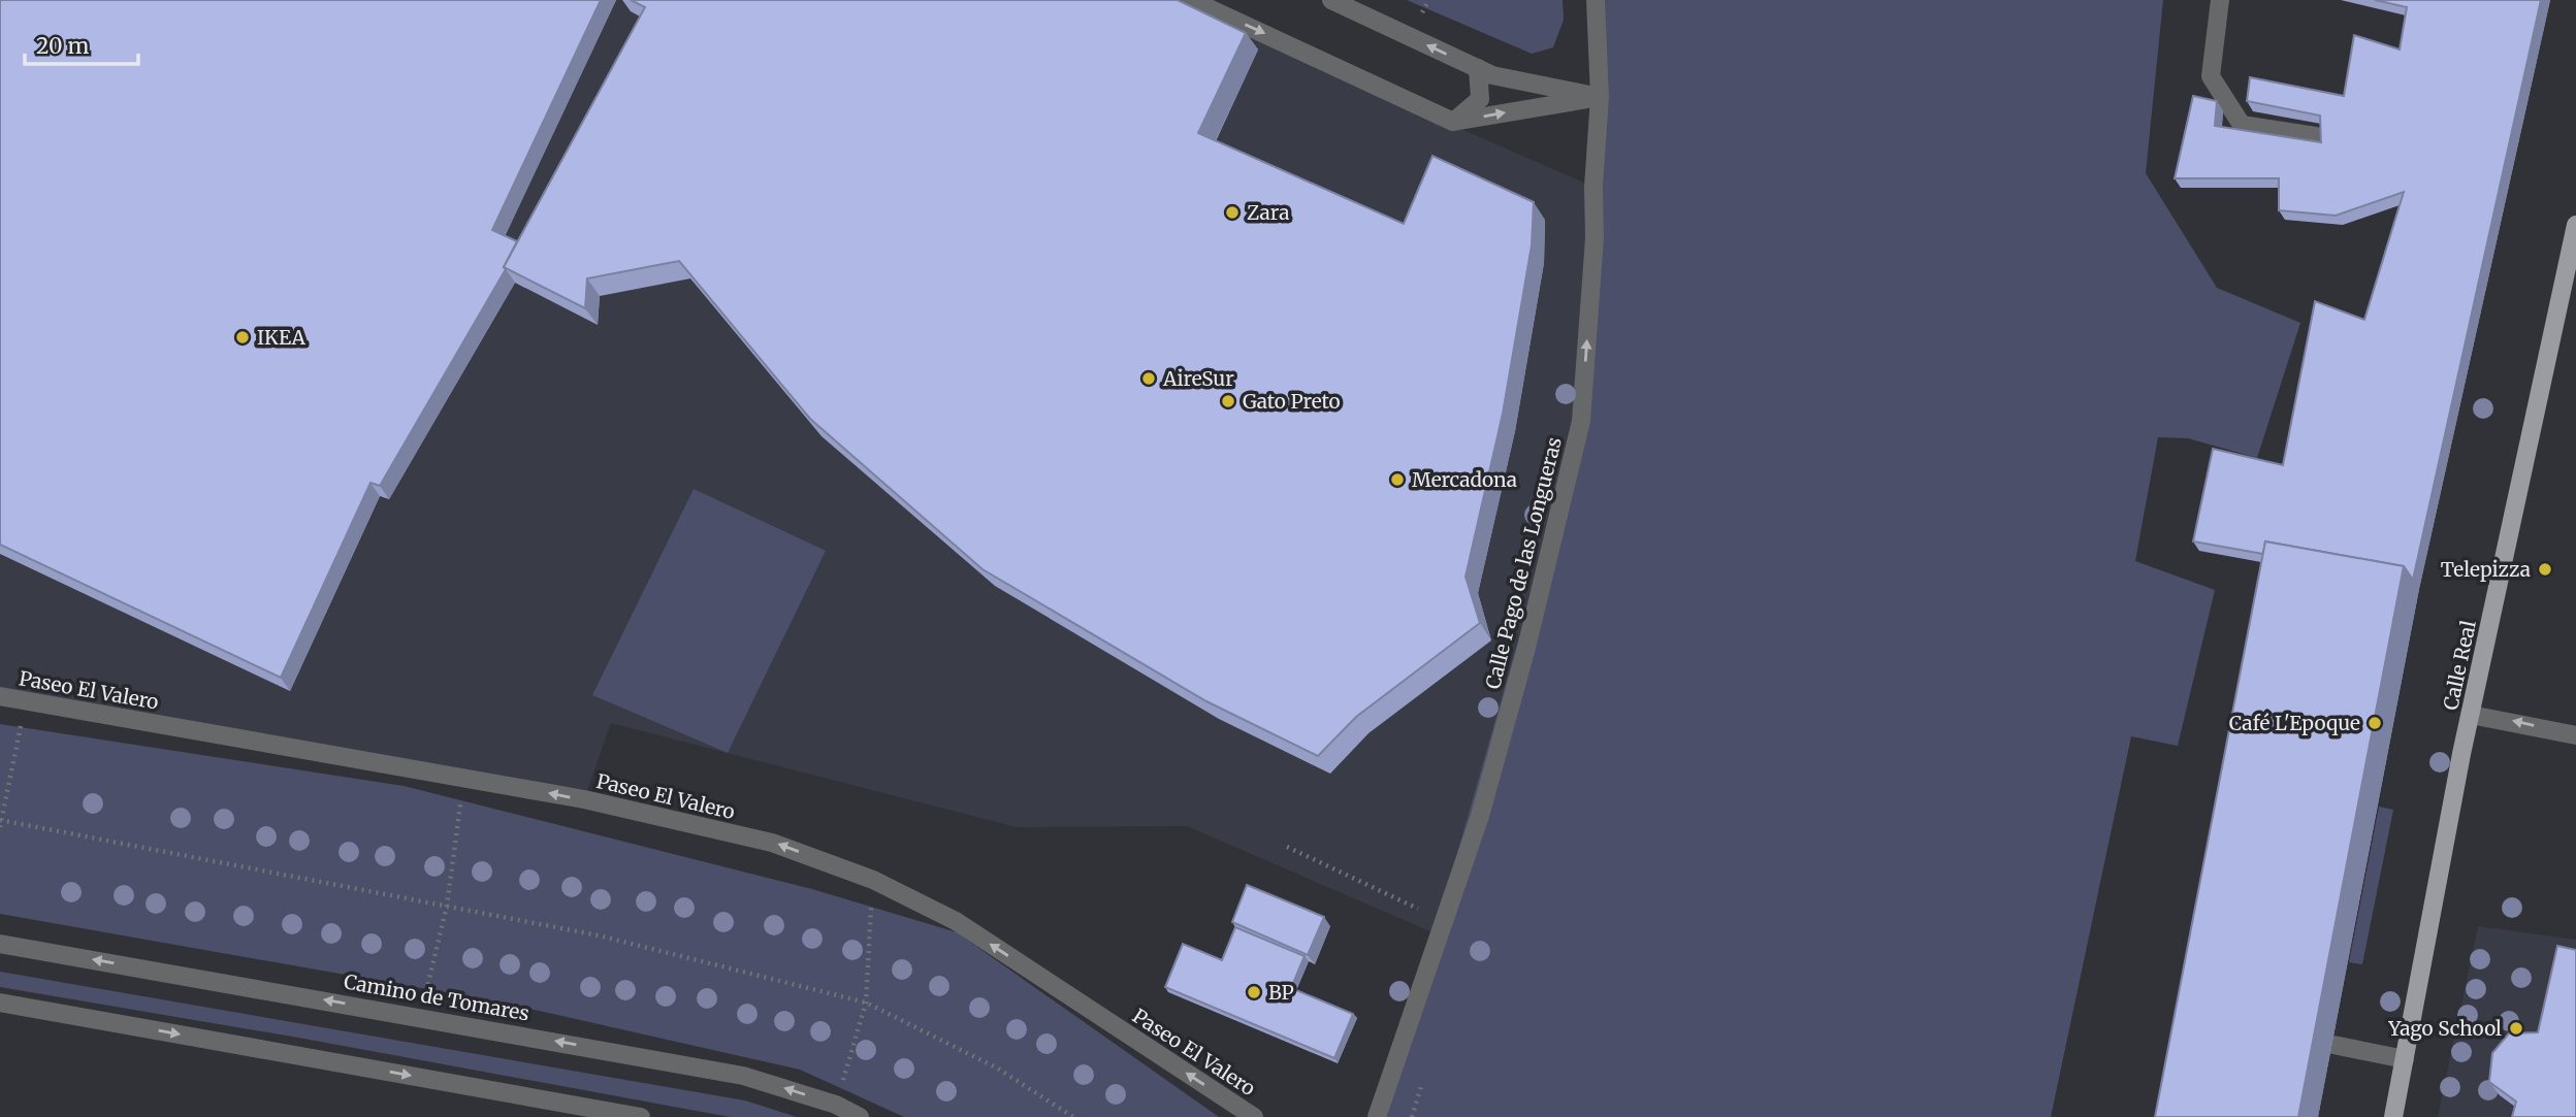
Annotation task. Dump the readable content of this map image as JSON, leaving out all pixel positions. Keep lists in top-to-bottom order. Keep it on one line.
{"streets":{"main road":["Calle Real"],"street":["Calle Pago de las Longueras","Paseo El Valero","Camino de Tomares"]},"one_way":["Calle Pago de las Longueras","Paseo El Valero"],"places":["Zara","IKEA","AireSur","Gato Preto","Mercadona","Telepizza","Café L'Epoque","BP","Yago School"],"scale_bar":"20 m"}
